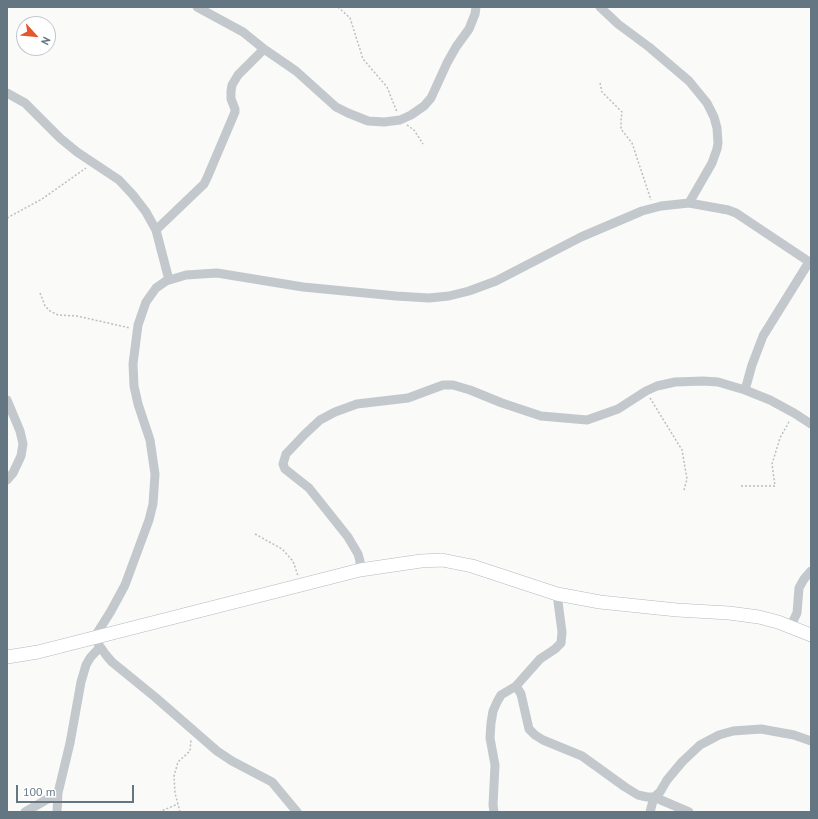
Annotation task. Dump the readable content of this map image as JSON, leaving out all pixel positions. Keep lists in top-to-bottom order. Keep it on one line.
{"scale_bar":"100 m","north":"bottom right"}
